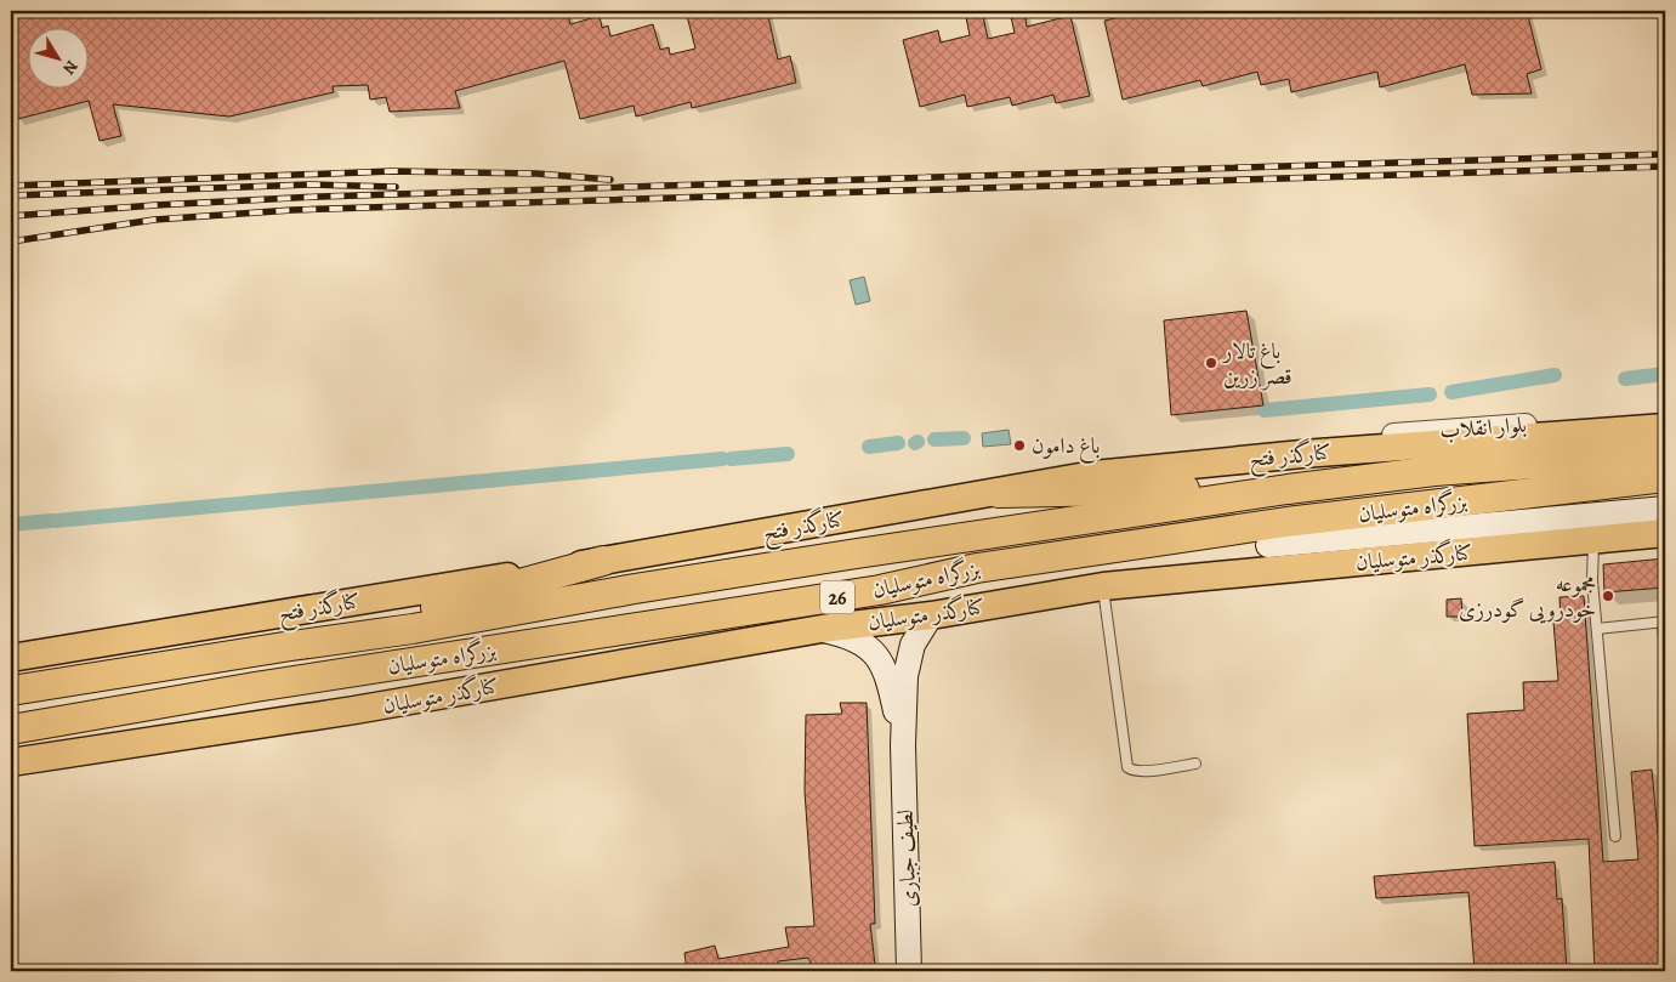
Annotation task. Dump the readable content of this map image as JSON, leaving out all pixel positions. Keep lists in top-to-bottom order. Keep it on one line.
{"streets":{"highway":["بزرگراه متوسلیان","26"],"main road":["کنارگذر فتح","کنارگذر متوسلیان","لطیف جباری"],"street":["بلوار انقلاب"]},"crossings":[["بلوار انقلاب","کنارگذر فتح"]],"places":["باغ تالار قصر زرین","باغ دامون","مجموعه خودرویی گودرزی"],"north":"bottom right"}
